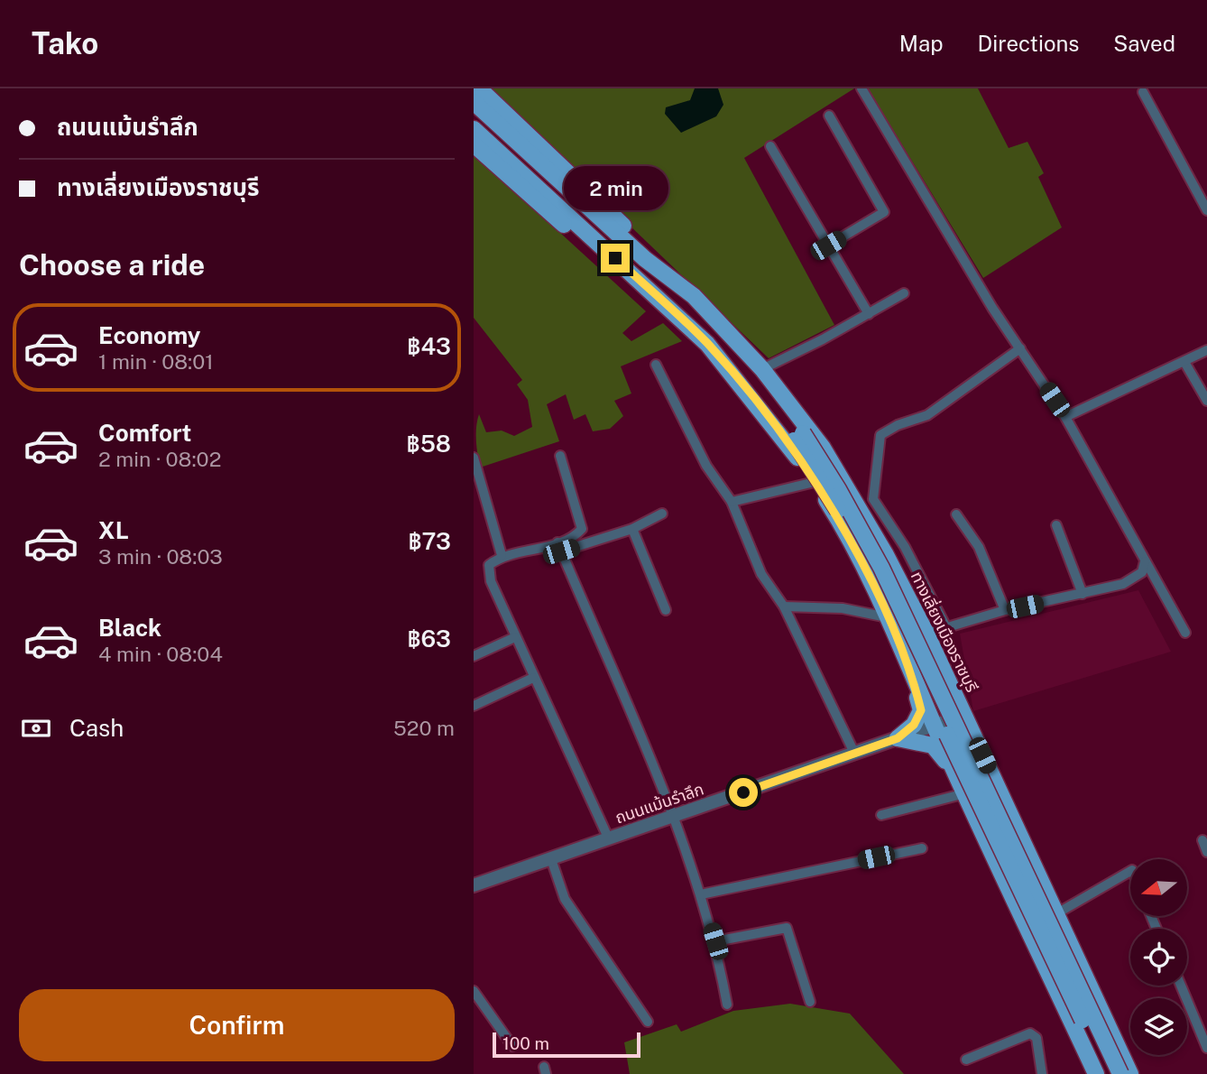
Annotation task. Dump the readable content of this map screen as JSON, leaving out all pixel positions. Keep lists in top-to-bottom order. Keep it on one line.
{"streets":{"main road":["ทางเลี่ยงเมืองราชบุรี"],"street":["ถนนแม้นรำลึก"]},"crossings":[["ทางเลี่ยงเมืองราชบุรี","ถนนแม้นรำลึก"]],"scale_bar":"100 m","north":"left","page":{"header":"Tako","nav":["Map","Directions","Saved"],"banner":["ถนนแม้นรำลึก","ทางเลี่ยงเมืองราชบุรี"],"bubble":"2 min","heading":"Choose a ride","list":[{"name":"Economy","note":"1 min · 08:01","value":"฿43"},{"name":"Comfort","note":"2 min · 08:02","value":"฿58"},{"name":"XL","note":"3 min · 08:03","value":"฿73"},{"name":"Black","note":"4 min · 08:04","value":"฿63"}],"pay":["Cash","520 m"],"buttons":"Confirm","scale":"100 m"}}
